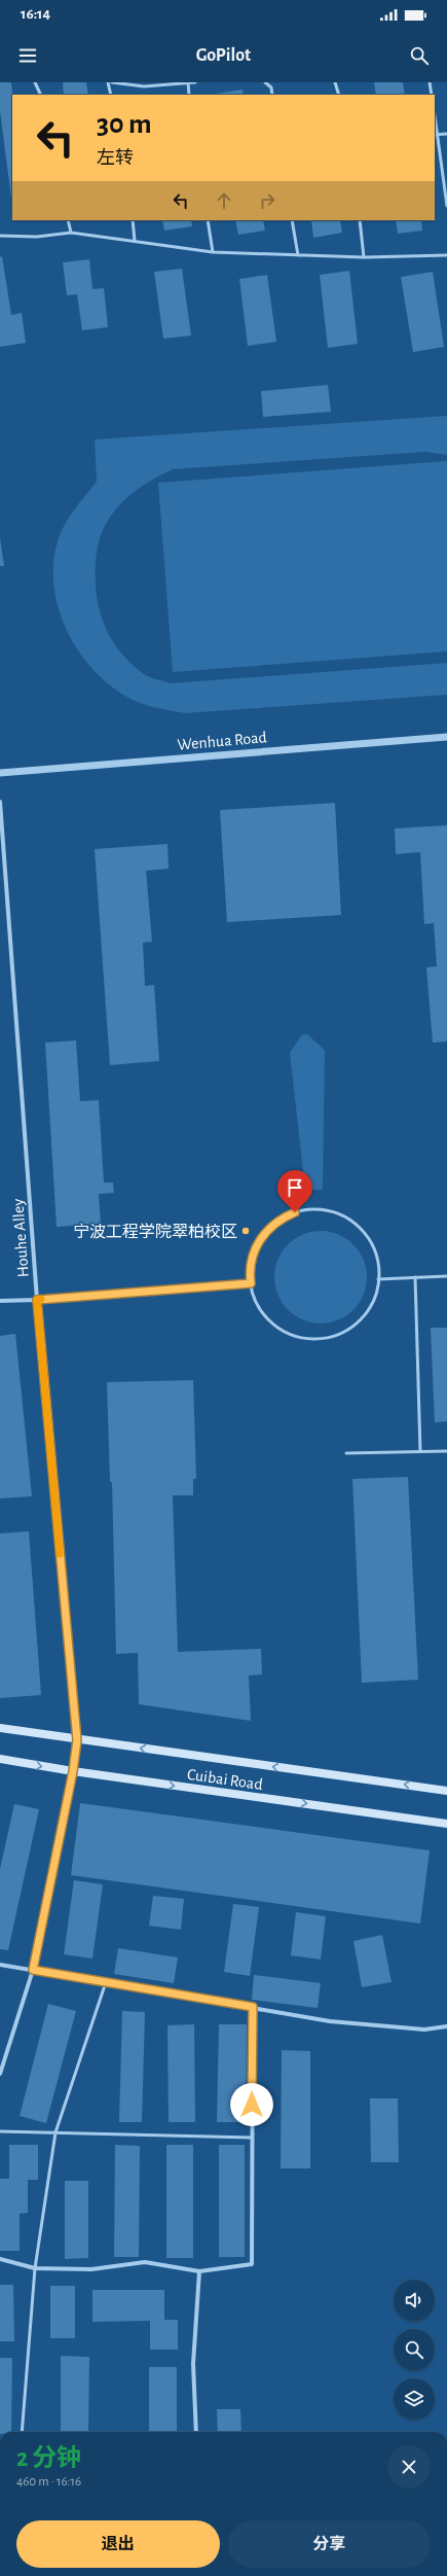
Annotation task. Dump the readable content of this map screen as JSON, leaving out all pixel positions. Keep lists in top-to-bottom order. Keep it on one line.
{"streets":{"main road":["Cuibai Road"],"street":["Wenhua Road","Houhe Alley"]},"crossings":[["Houhe Alley","Cuibai Road"]],"places":["宁波工程学院翠柏校区"],"page":{"status":"16:14","header":"GoPilot","turn":["30 m","左转"],"heading":["2 分钟","460 m · 16:16"],"buttons":["退出","分享"]}}
